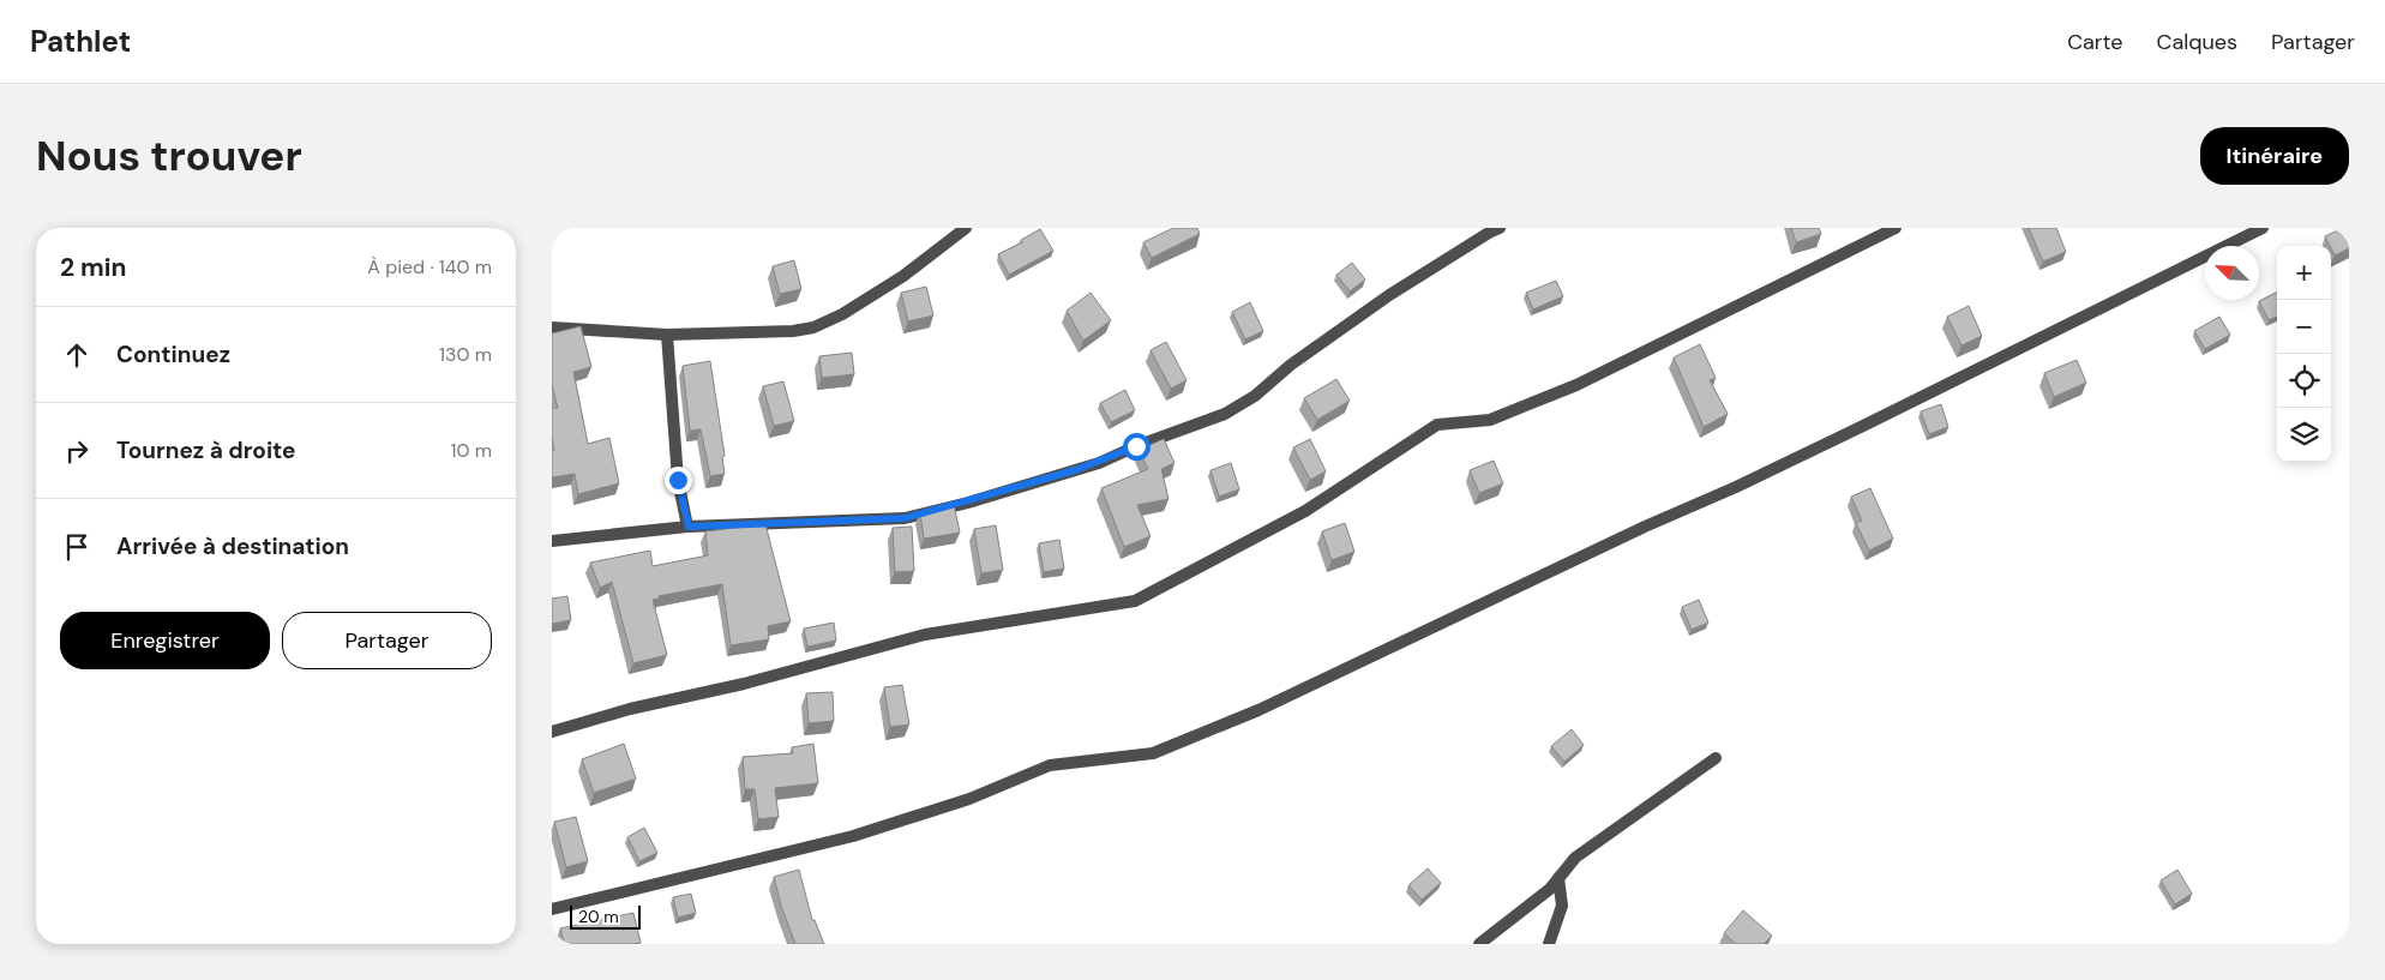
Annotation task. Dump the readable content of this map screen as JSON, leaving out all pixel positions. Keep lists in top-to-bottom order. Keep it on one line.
{"scale_bar":"20 m","north":"top left","page":{"header":"Pathlet","nav":["Carte","Calques","Partager"],"buttons":["Itinéraire",["Enregistrer","Partager"]],"title":"Nous trouver","heading":["2 min","À pied · 140 m"],"map_buttons":["+","−"],"list":[["Continuez","130 m"],["Tournez à droite","10 m"],"Arrivée à destination"],"scale":"20 m"}}
